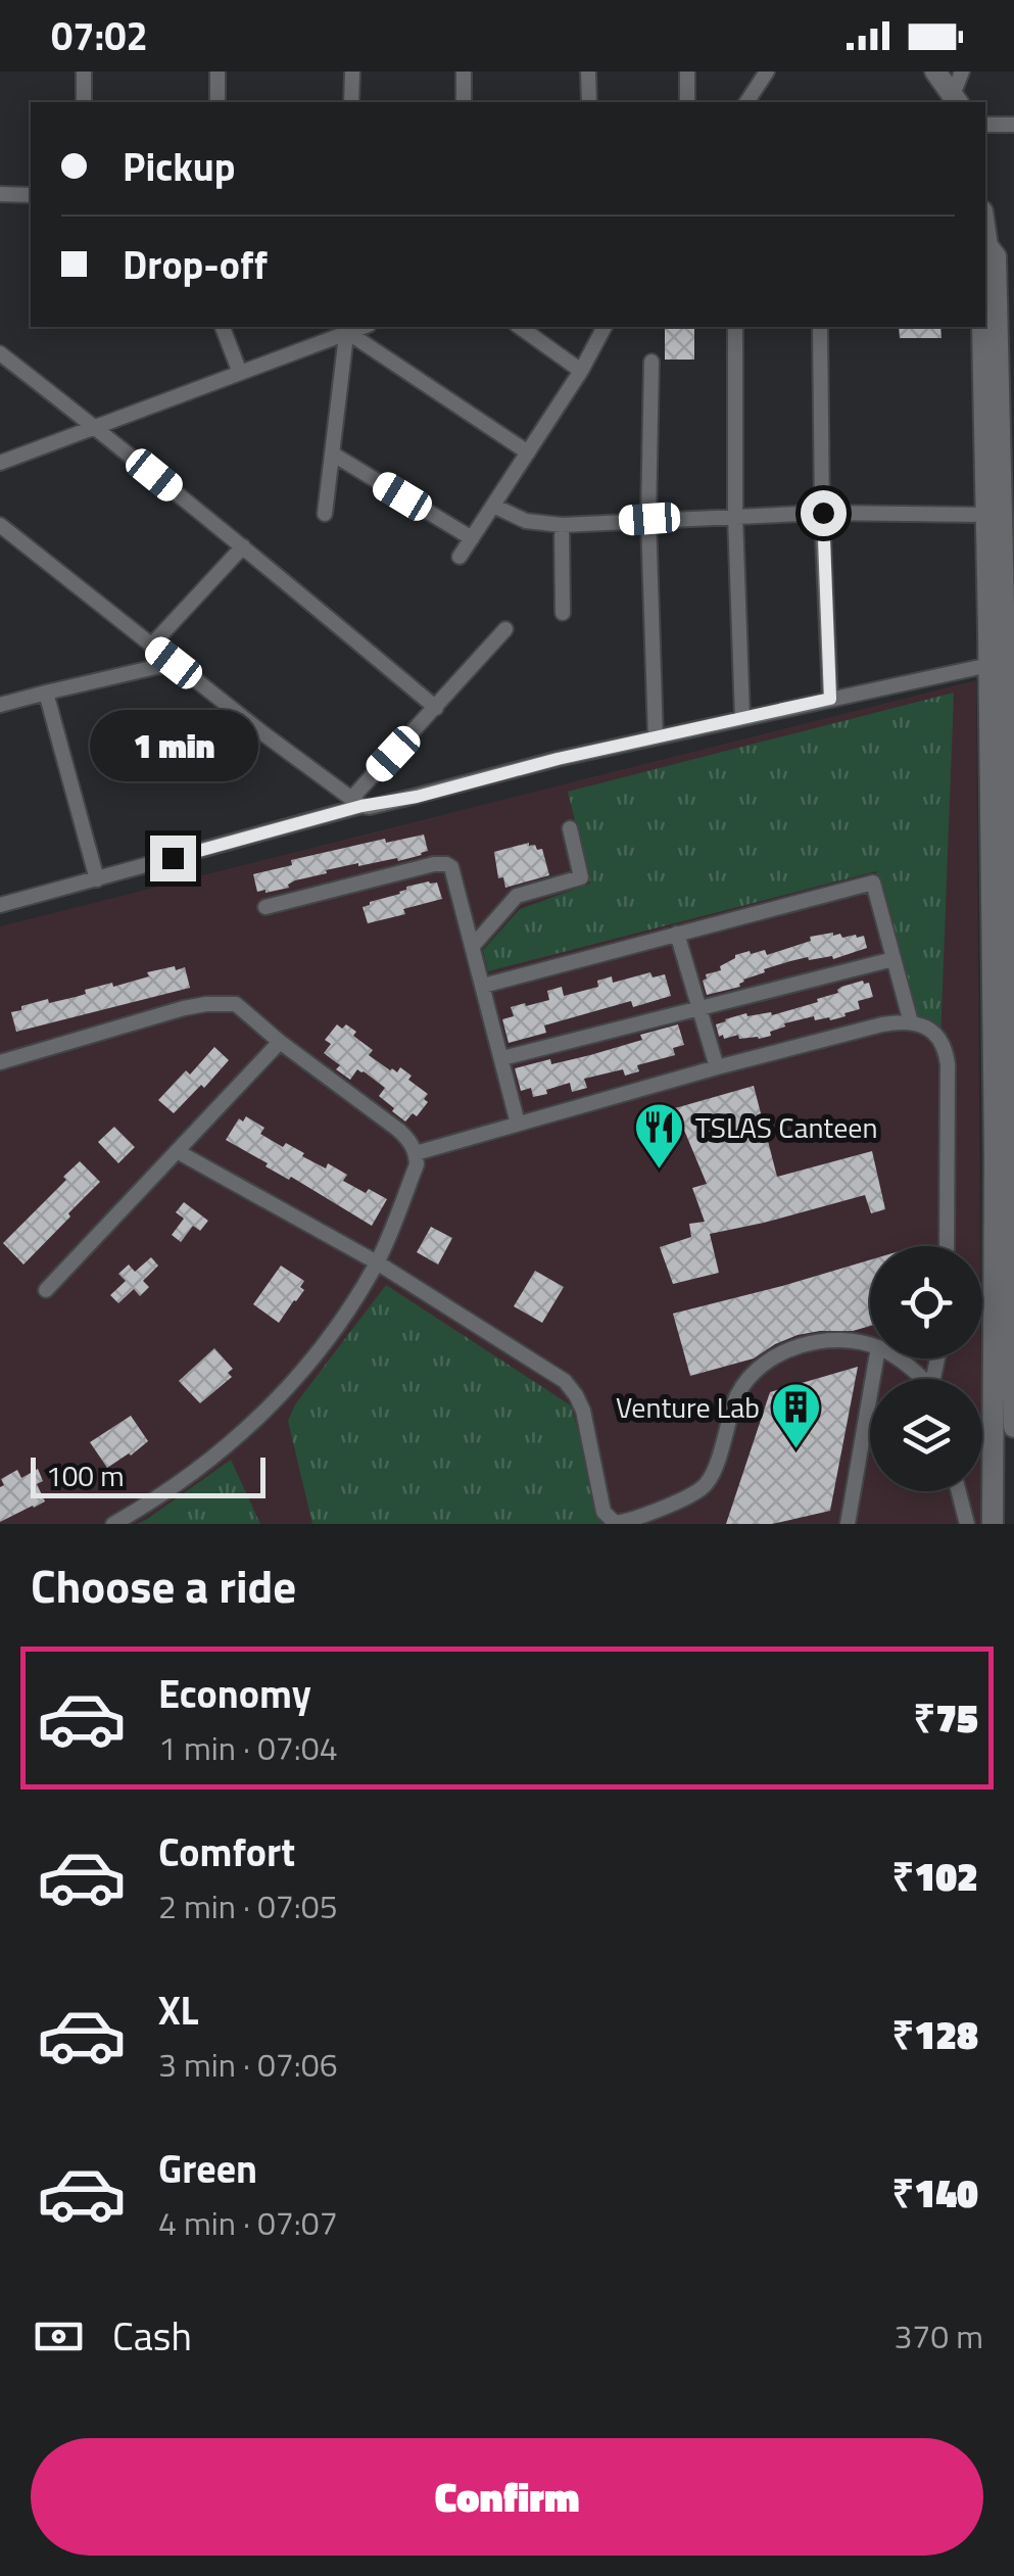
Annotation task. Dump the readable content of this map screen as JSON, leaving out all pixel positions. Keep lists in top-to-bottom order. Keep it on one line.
{"places":{"restaurant":["TSLAS Canteen"],"building":["Venture Lab"]},"scale_bar":"100 m","page":{"status":"07:02","banner":["Pickup","Drop-off"],"bubble":"1 min","scale":"100 m","heading":"Choose a ride","list":[{"name":"Economy","note":"1 min · 07:04","value":"₹75"},{"name":"Comfort","note":"2 min · 07:05","value":"₹102"},{"name":"XL","note":"3 min · 07:06","value":"₹128"},{"name":"Green","note":"4 min · 07:07","value":"₹140"}],"pay":["Cash","370 m"],"buttons":"Confirm"}}
